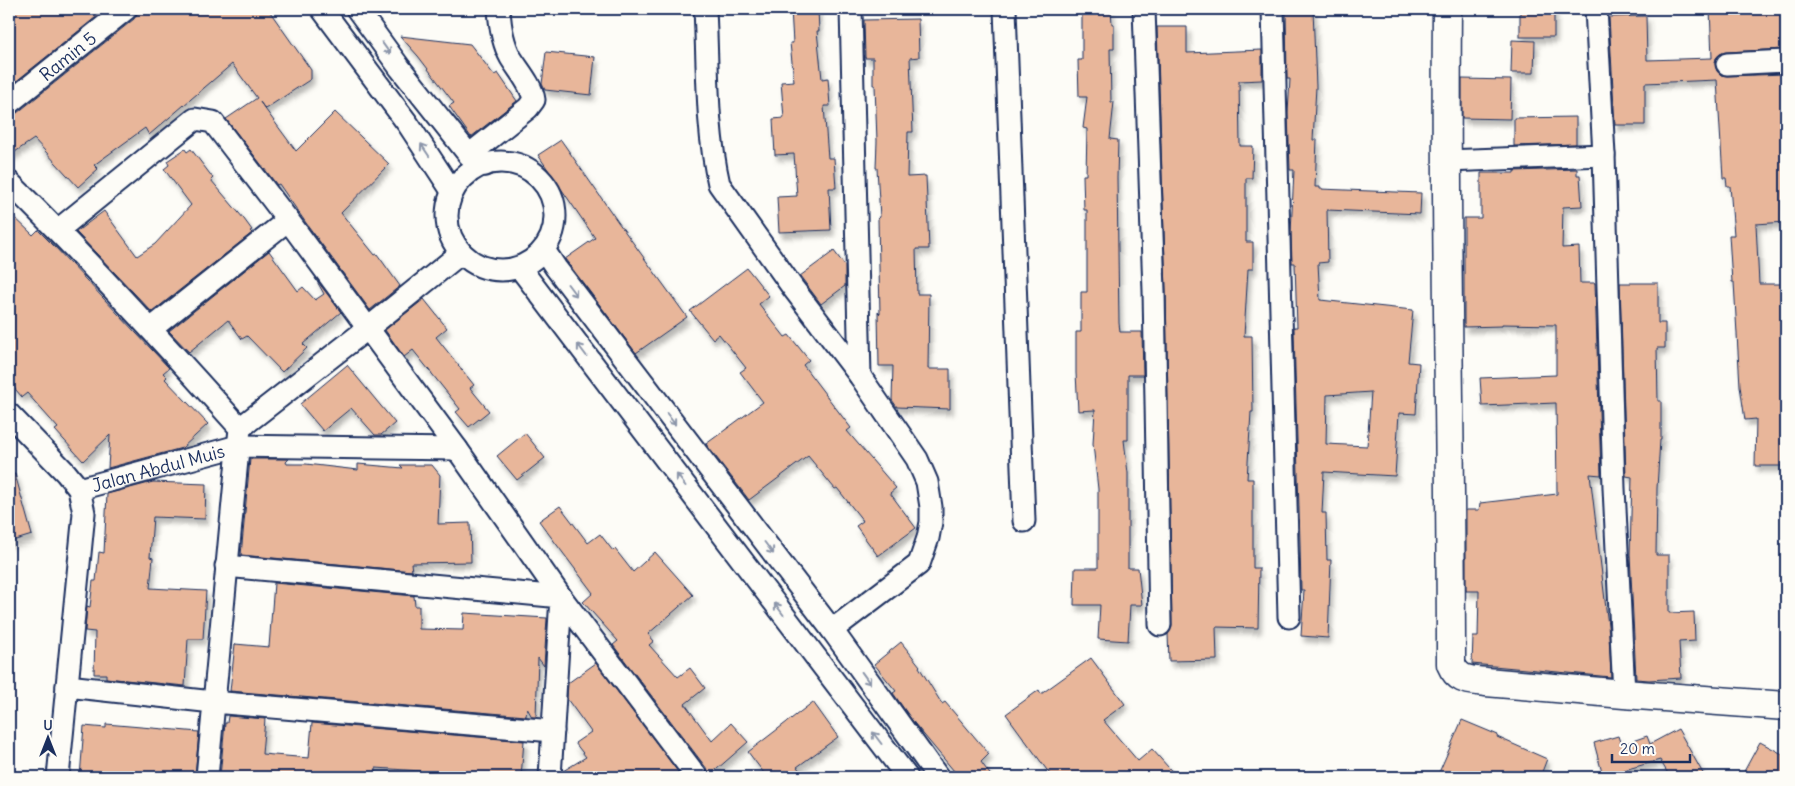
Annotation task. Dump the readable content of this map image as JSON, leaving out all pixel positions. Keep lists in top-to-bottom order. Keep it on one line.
{"streets":{"street":["Ramin 5","Jalan Abdul Muis"]},"scale_bar":"20 m","north":"top"}
